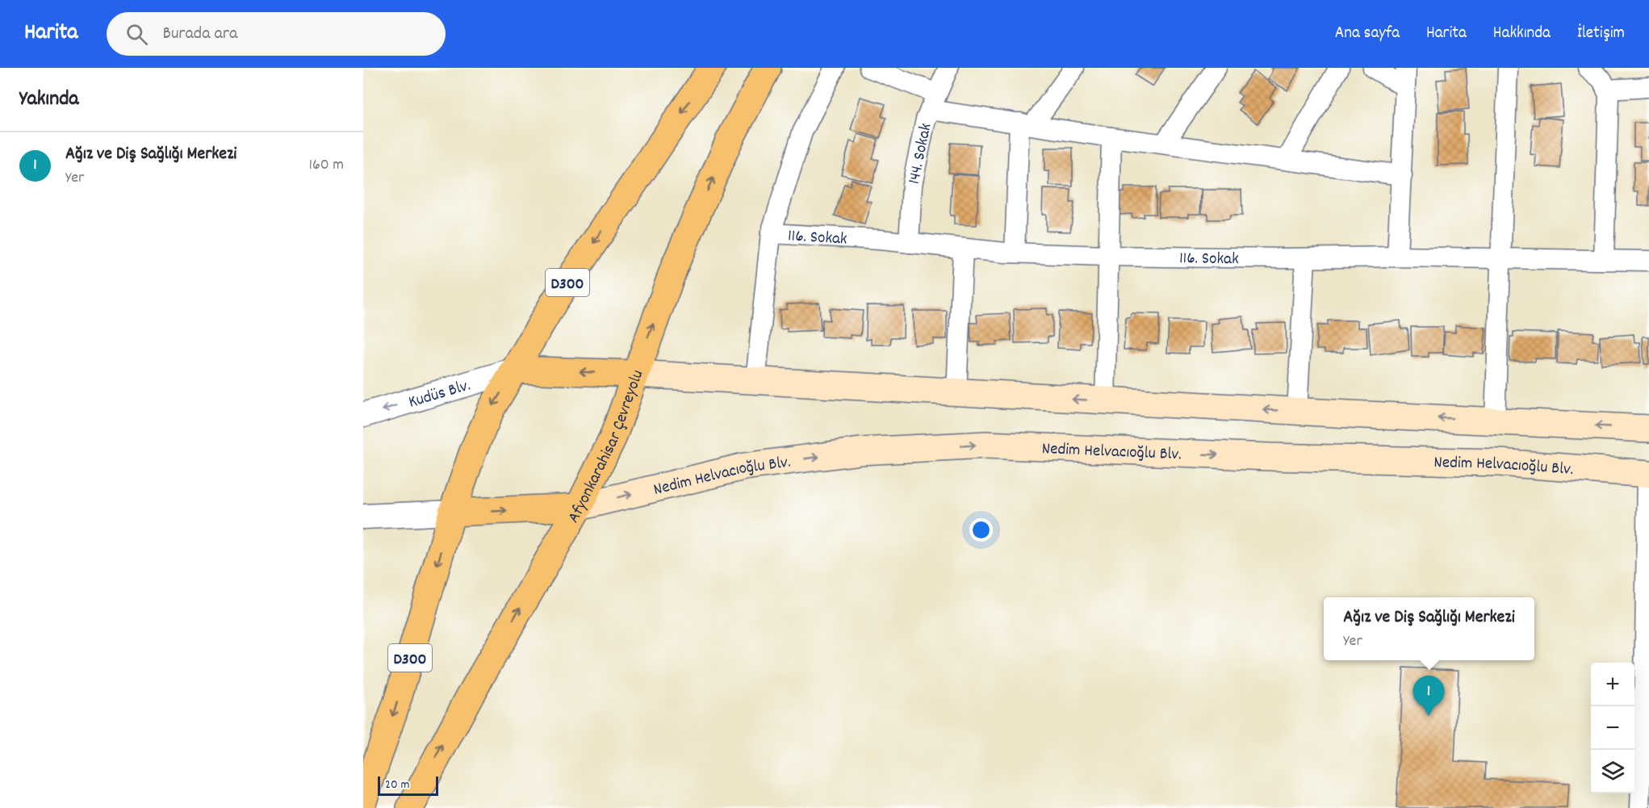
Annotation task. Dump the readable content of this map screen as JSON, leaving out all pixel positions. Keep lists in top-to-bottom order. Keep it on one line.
{"streets":{"highway":["D300","Afyonkarahisar Çevreyolu"],"main road":["Nedim Helvacıoğlu Blv."],"street":["144. Sokak","116. Sokak","Kudüs Blv."]},"crossings":[["144. Sokak","116. Sokak"],["D300","Kudüs Blv."],["Afyonkarahisar Çevreyolu","Nedim Helvacıoğlu Blv."]],"scale_bar":"20 m","page":{"header":"Harita","search":"Burada ara","nav":["Ana sayfa","Harita","Hakkında","İletişim"],"heading":"Yakında","list":[{"mark":"1","name":"Ağız ve Diş Sağlığı Merkezi","note":"Yer","value":"160 m"}],"popup":["Ağız ve Diş Sağlığı Merkezi","Yer"],"map_buttons":["+","−"],"pins":"1","scale":"20 m"}}
